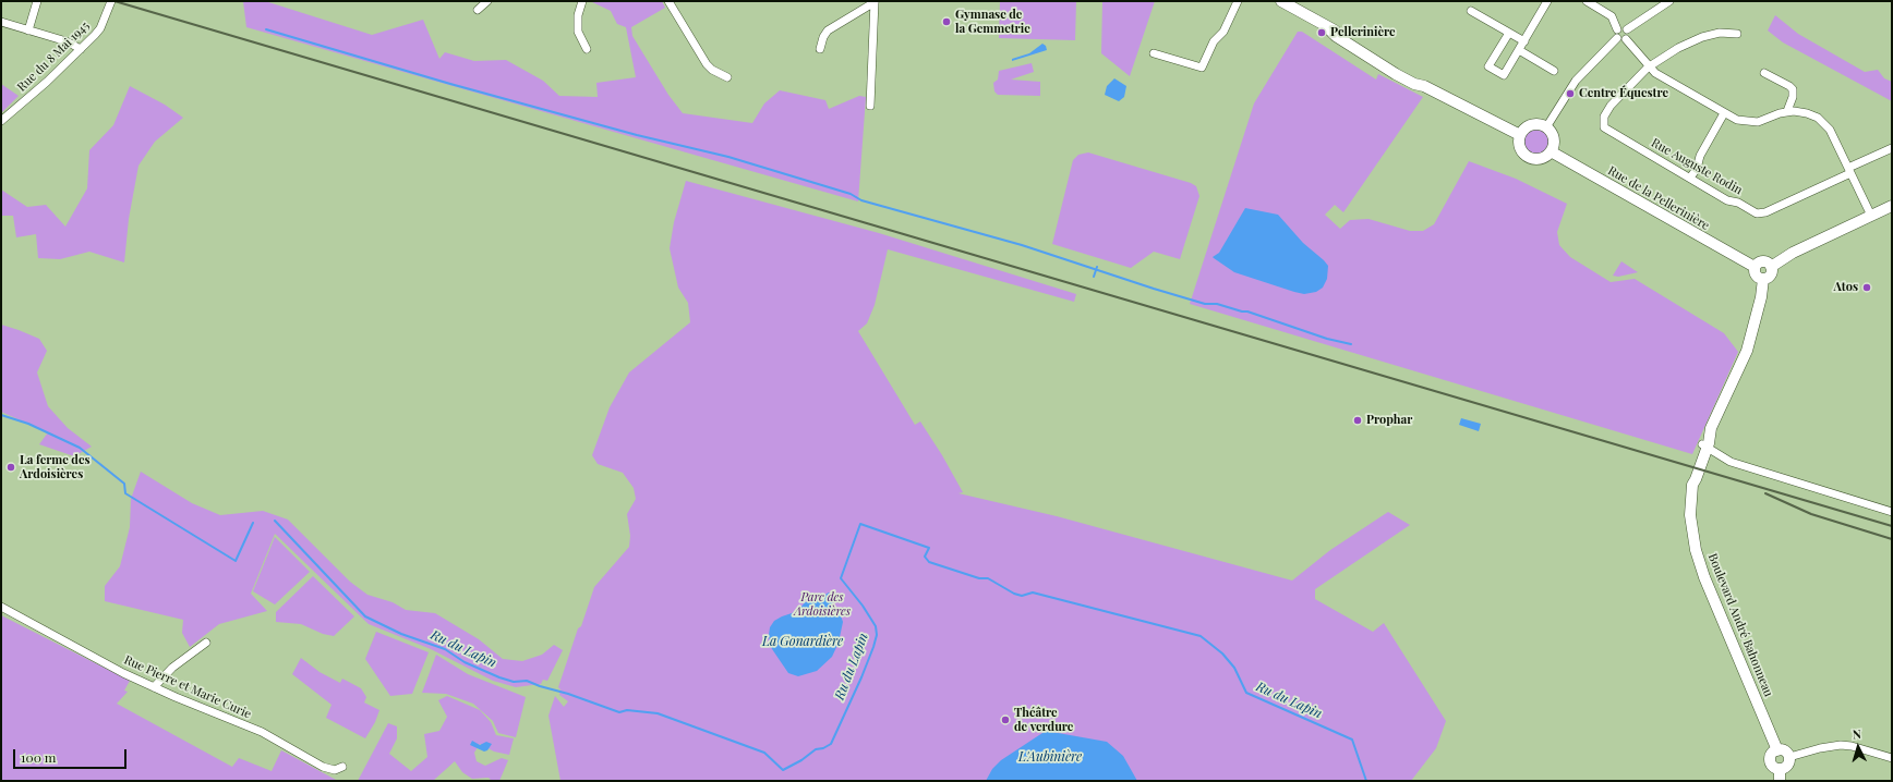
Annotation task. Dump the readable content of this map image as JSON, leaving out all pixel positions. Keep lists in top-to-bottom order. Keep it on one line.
{"streets":{"street":["Rue du 8 Mai 1945","Rue Auguste Rodin","Rue de la Pellerinière","Boulevard André Bahonneau","Rue Pierre et Marie Curie"]},"crossings":[["Rue de la Pellerinière","Boulevard André Bahonneau"]],"water":["La Gonardière","Ru du Lapin","L'Aubinière"],"parks":["Parc des Ardoisières"],"places":["Gymnase de la Gemmetrie","Pellerinière","Centre Équestre","Atos","Prophar","La ferme des Ardoisières","Théâtre de verdure"],"scale_bar":"100 m","north":"top"}
